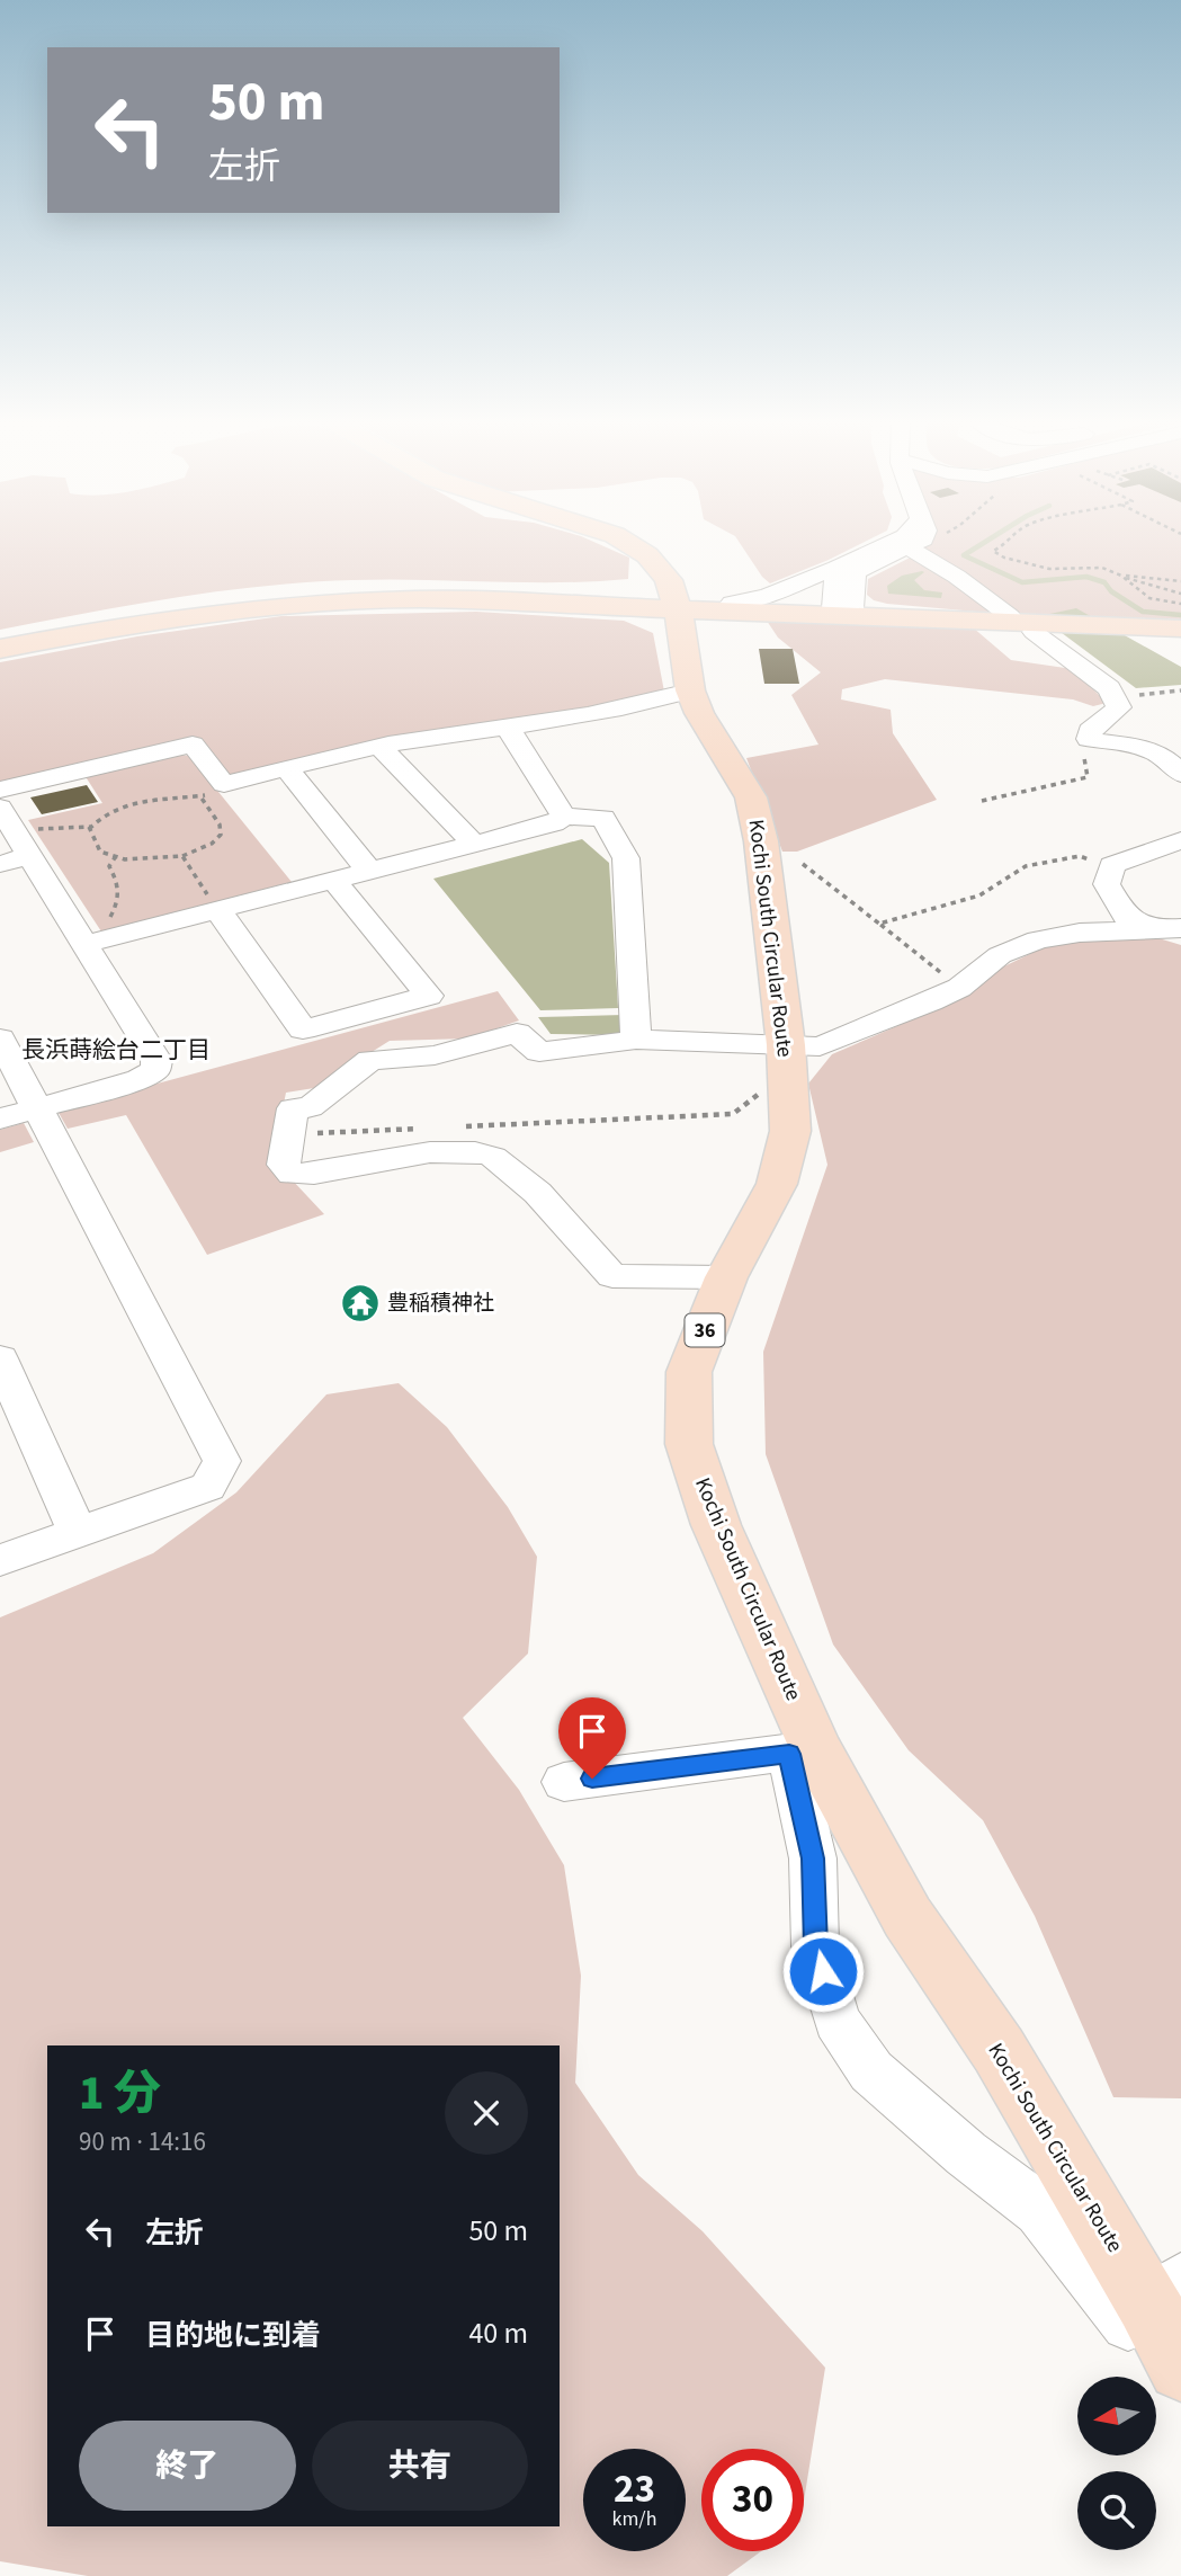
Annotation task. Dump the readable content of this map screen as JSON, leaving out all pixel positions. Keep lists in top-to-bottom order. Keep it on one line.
{"streets":{"main road":["Kochi South Circular Route","36"]},"districts":["長浜蒔絵台二丁目"],"places":{"temple":["豊稲積神社"]},"north":"left","page":{"turn":["50 m","左折"],"heading":["1 分","90 m · 14:16"],"list":[{"name":"左折","value":"50 m"},{"name":"目的地に到着","value":"40 m"}],"buttons":["終了","共有"],"speed":"23 km/h","limit":"30"}}
